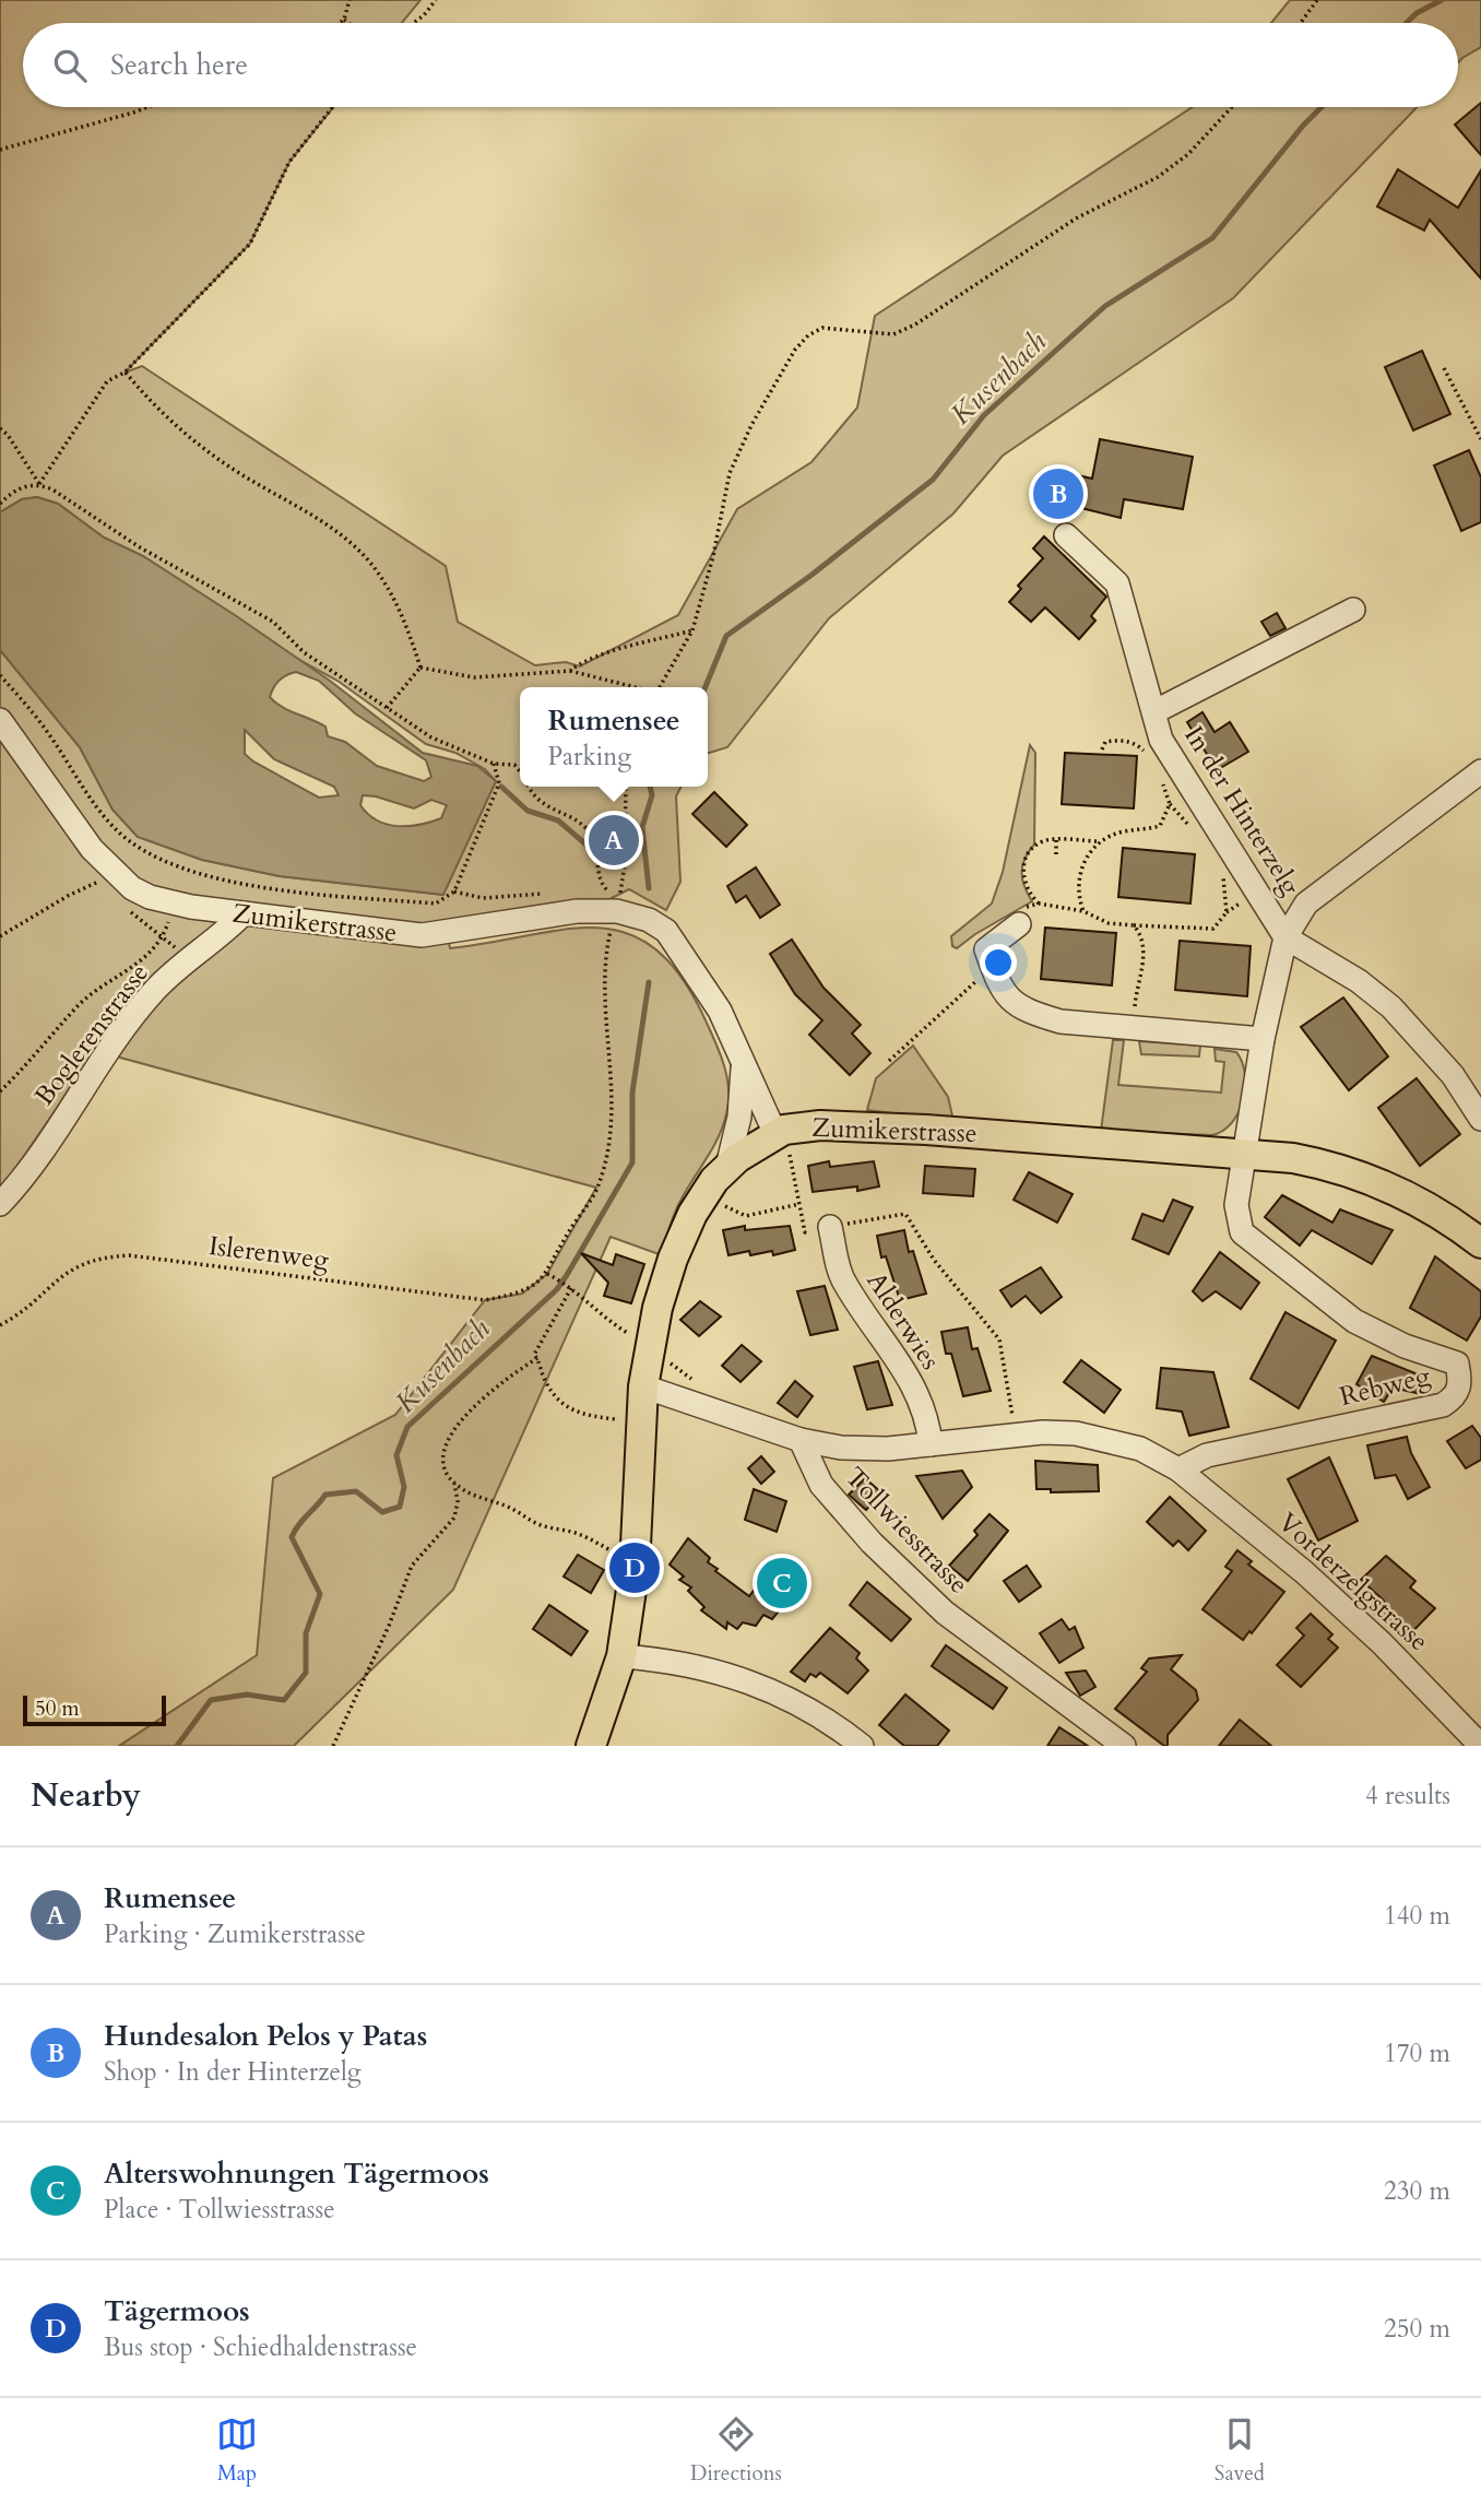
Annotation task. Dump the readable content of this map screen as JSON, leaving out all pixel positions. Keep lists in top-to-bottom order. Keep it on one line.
{"streets":{"main road":["Zumikerstrasse"],"street":["In der Hinterzelg","Boglerenstrasse","Alderwies","Rebweg","Tollwiesstrasse","Vorderzelgstrasse"],"path":["Islerenweg"]},"crossings":[["In der Hinterzelg","Rebweg"],["Zumikerstrasse","Boglerenstrasse"],["Zumikerstrasse","Rebweg"],["Rebweg","Vorderzelgstrasse"]],"water":["Kusenbach"],"scale_bar":"50 m","page":{"search":"Search here","pins":["B","A","D","C"],"popup":["Rumensee","Parking"],"scale":"50 m","heading":["Nearby","4 results"],"list":[{"mark":"A","name":"Rumensee","note":"Parking · Zumikerstrasse","value":"140 m"},{"mark":"B","name":"Hundesalon Pelos y Patas","note":"Shop · In der Hinterzelg","value":"170 m"},{"mark":"C","name":"Alterswohnungen Tägermoos","note":"Place · Tollwiesstrasse","value":"230 m"},{"mark":"D","name":"Tägermoos","note":"Bus stop · Schiedhaldenstrasse","value":"250 m"}],"nav":["Map","Directions","Saved"]}}
